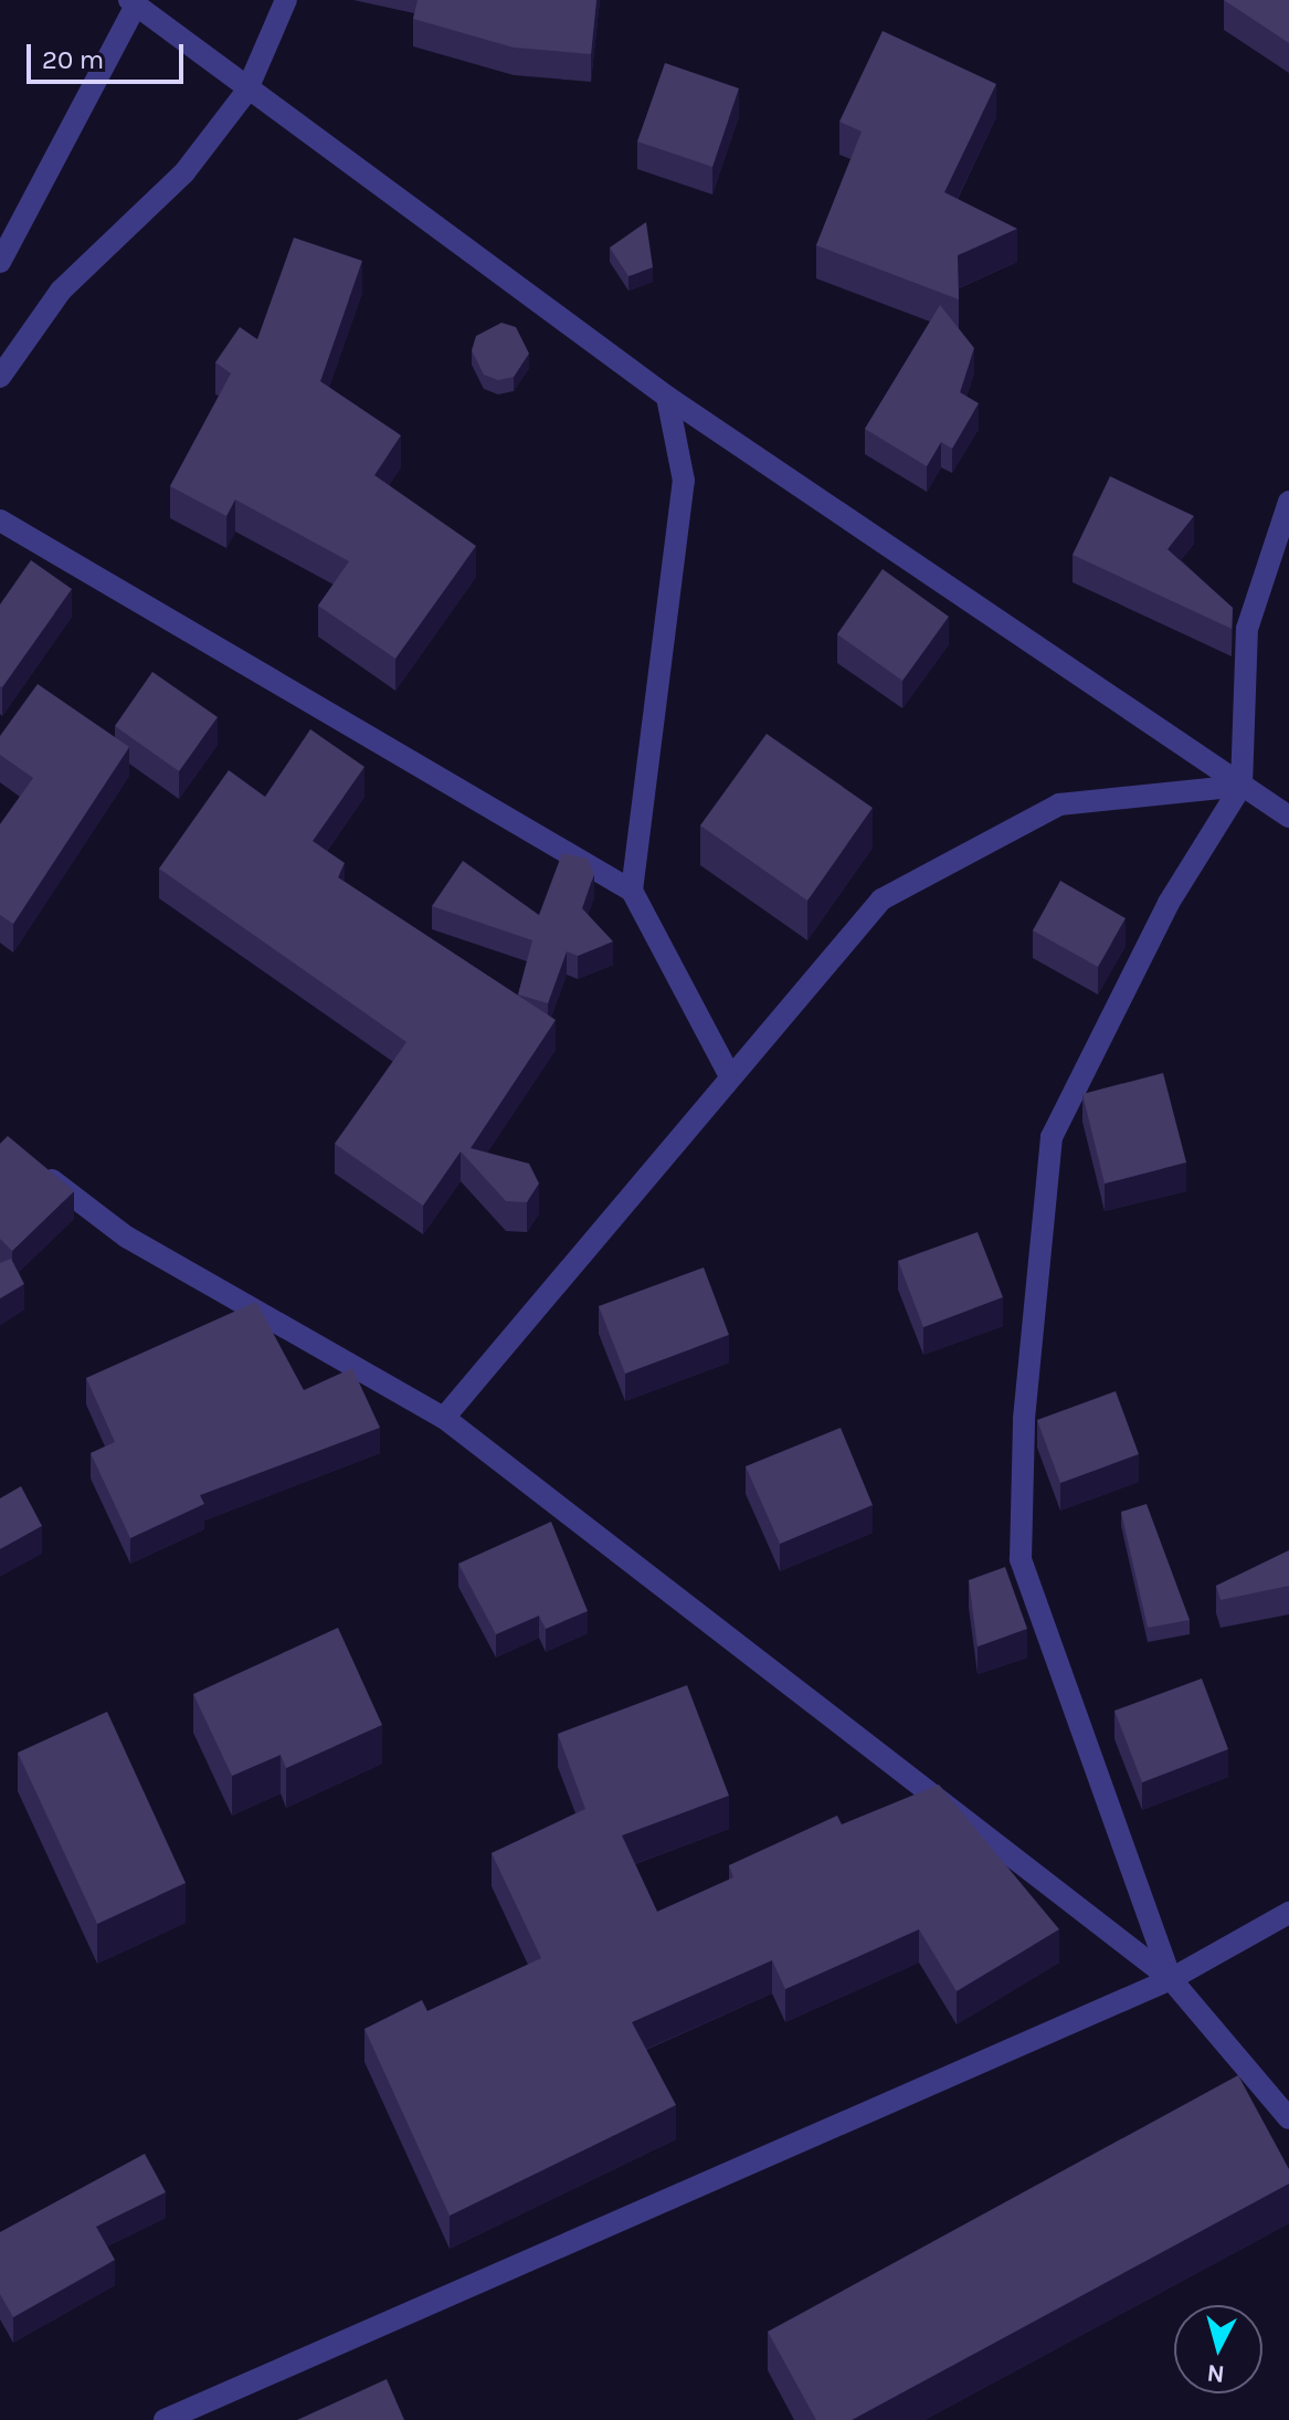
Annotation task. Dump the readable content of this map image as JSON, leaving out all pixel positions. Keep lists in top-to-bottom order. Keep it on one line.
{"scale_bar":"20 m","north":"bottom"}
